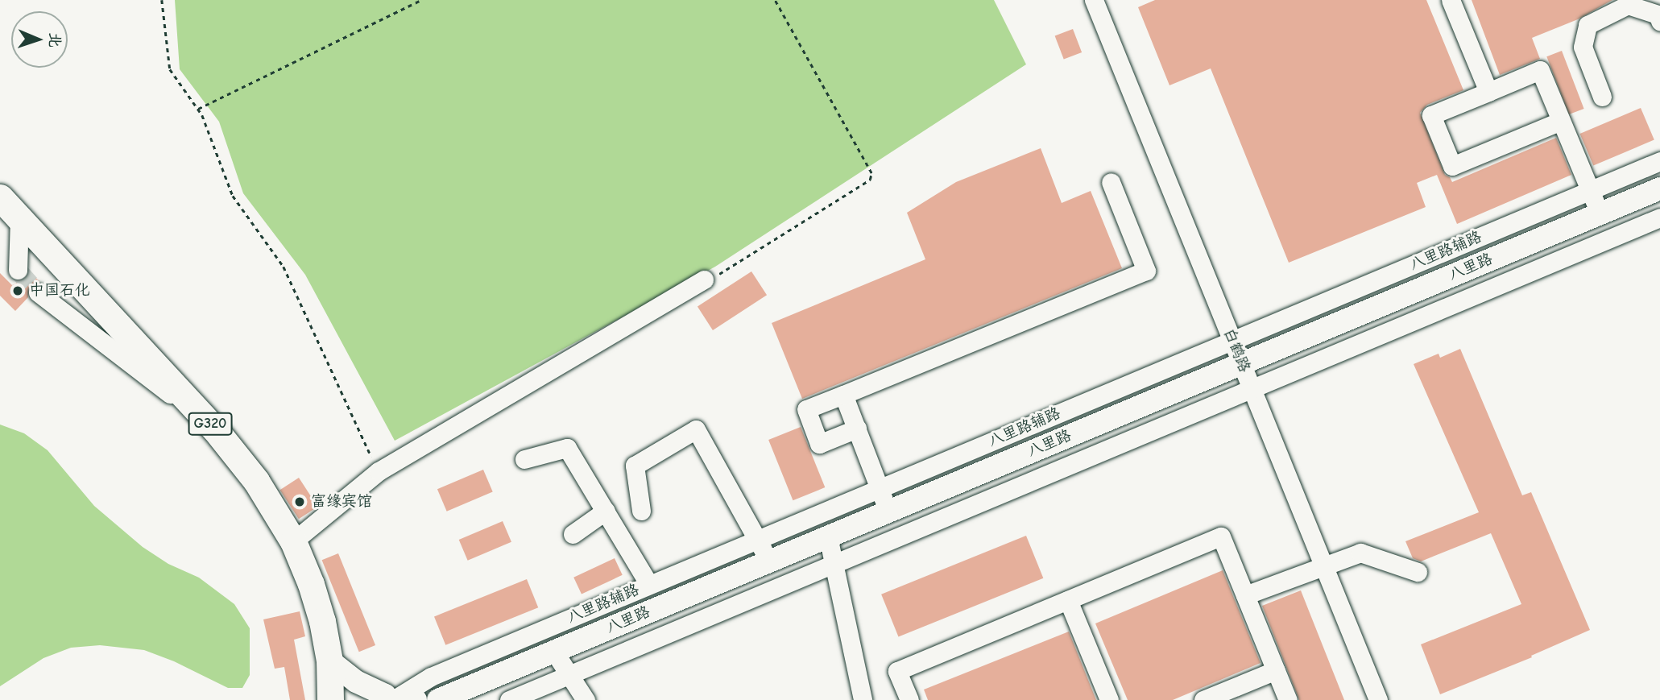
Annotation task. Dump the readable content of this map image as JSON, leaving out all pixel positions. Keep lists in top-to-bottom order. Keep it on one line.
{"streets":{"highway":["G320"],"main road":["八里路"],"street":["八里路辅路","白鹤路"]},"crossings":[["八里路辅路","白鹤路"],["八里路","白鹤路"]],"places":["中国石化","富缘宾馆"],"north":"right"}
